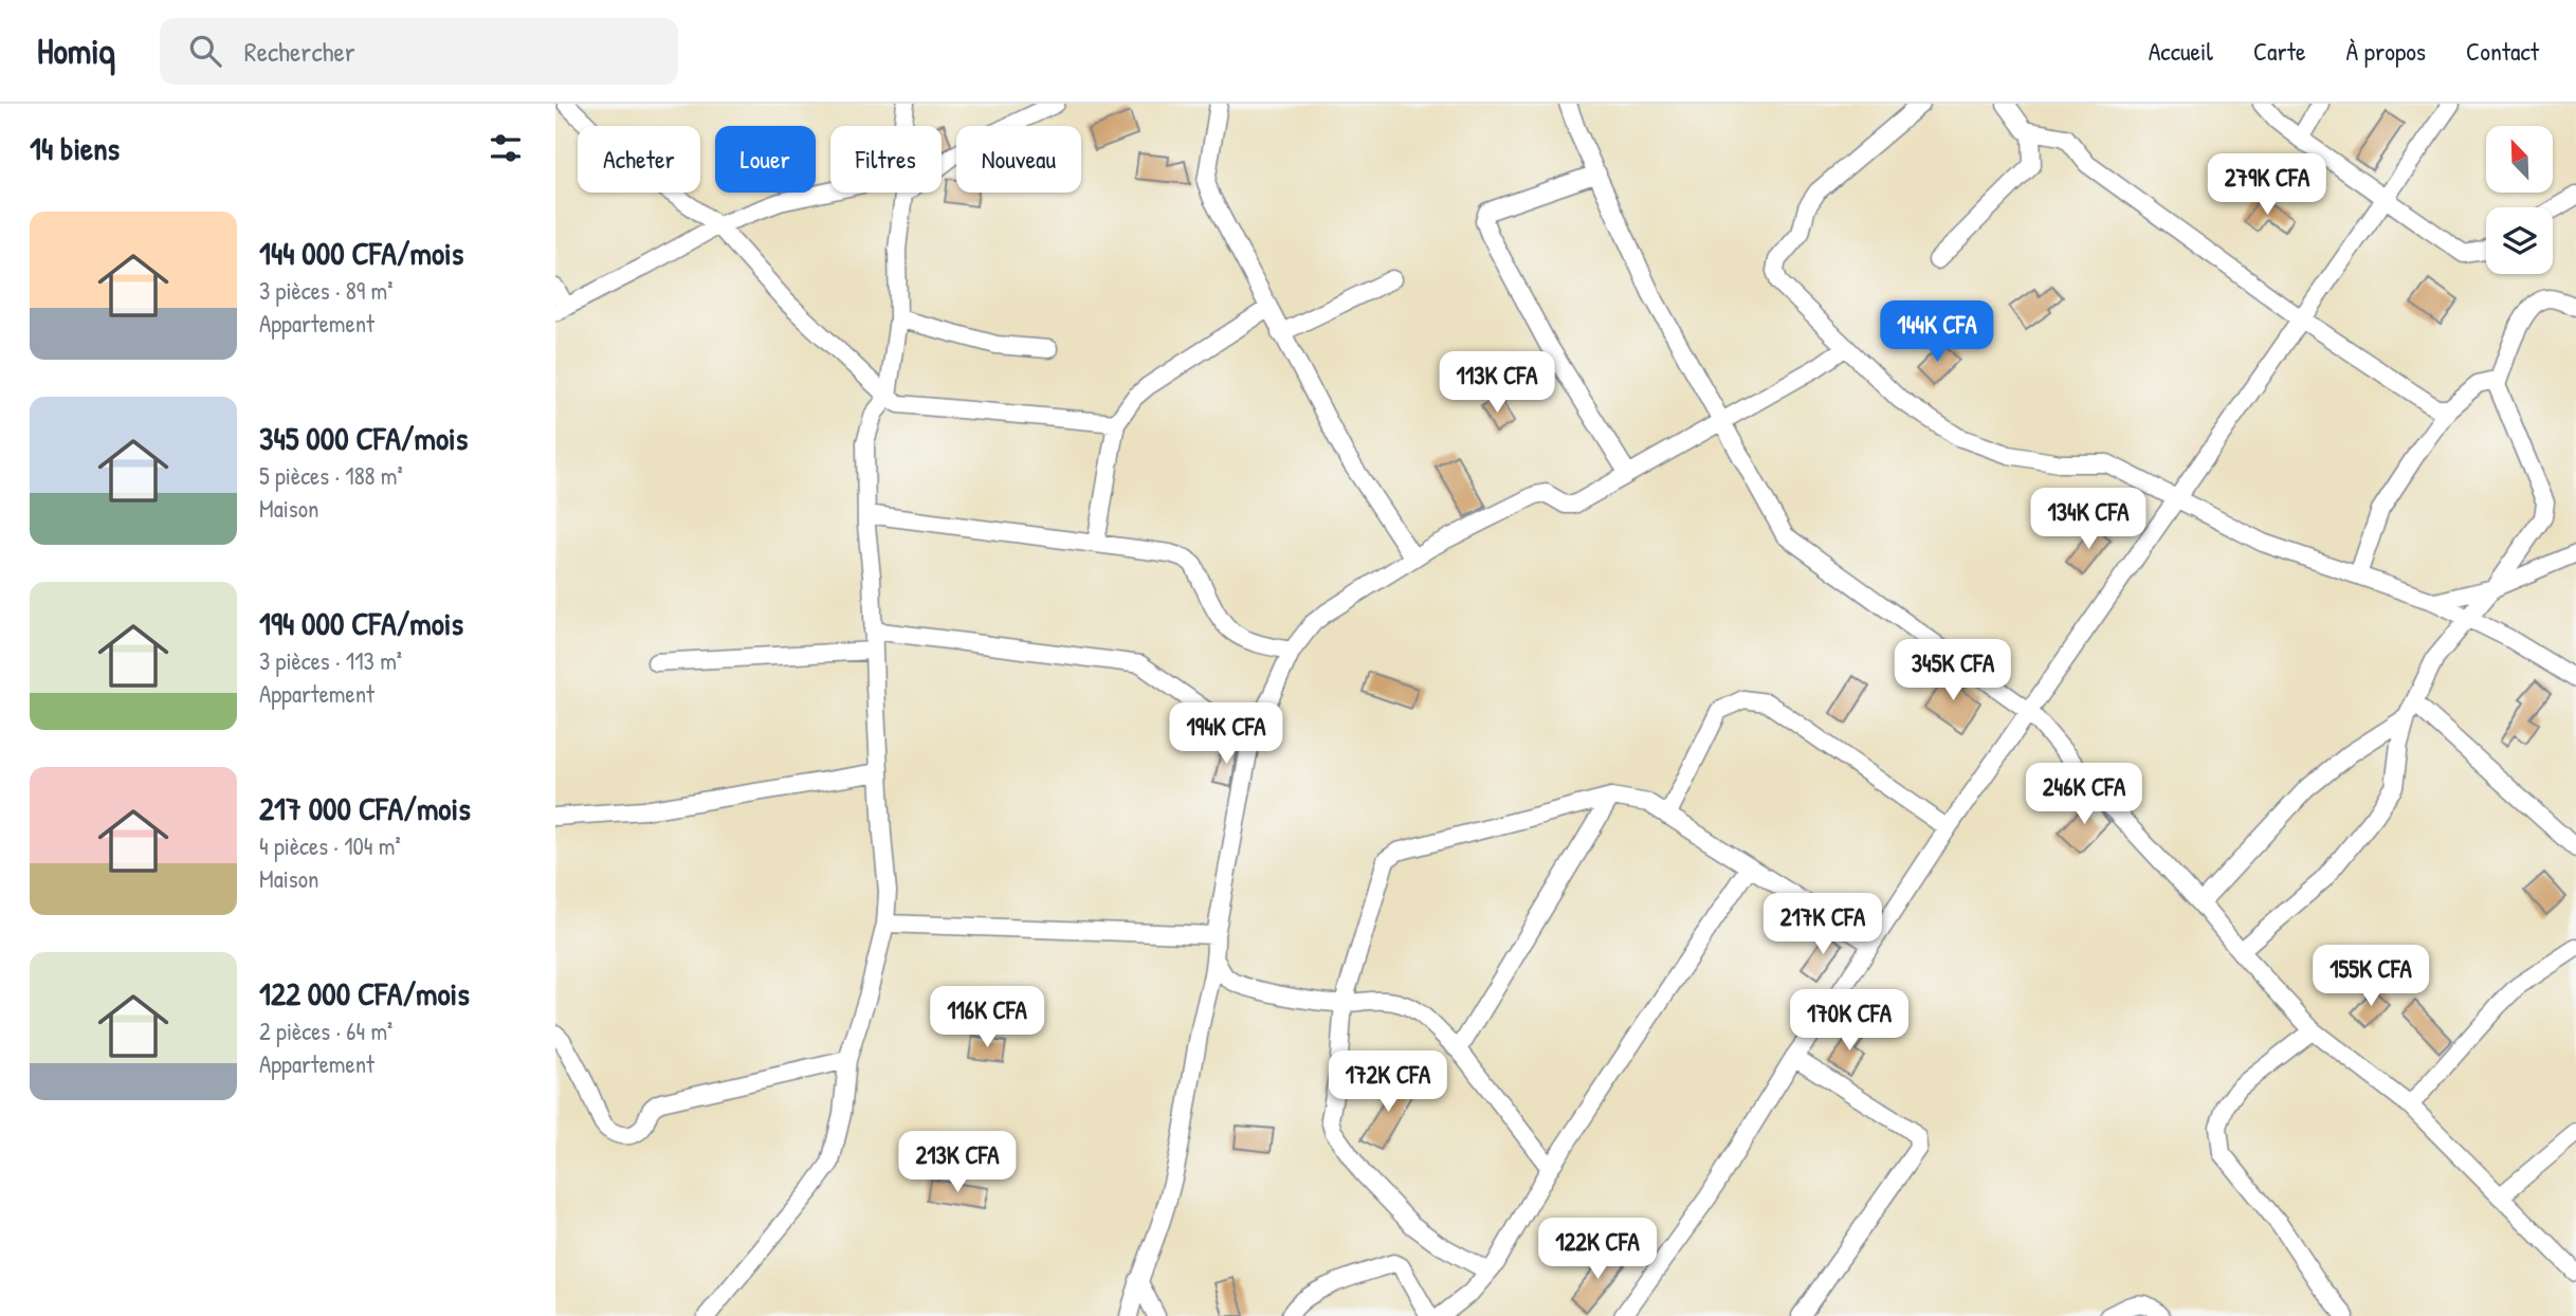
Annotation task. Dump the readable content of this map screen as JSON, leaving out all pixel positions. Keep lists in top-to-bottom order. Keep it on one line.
{"north":"top left","page":{"header":"Homiq","search":"Rechercher","nav":["Accueil","Carte","À propos","Contact"],"heading":"14 biens","chip":["Acheter","Louer","Filtres","Nouveau"],"price":["279K CFA","144K CFA","113K CFA","134K CFA","345K CFA","194K CFA","246K CFA","217K CFA","155K CFA","116K CFA","170K CFA","172K CFA","213K CFA","122K CFA"],"list":[{"name":"144 000 CFA/mois","note":"3 pièces · 89 m² · Appartement"},{"name":"345 000 CFA/mois","note":"5 pièces · 188 m² · Maison"},{"name":"194 000 CFA/mois","note":"3 pièces · 113 m² · Appartement"},{"name":"217 000 CFA/mois","note":"4 pièces · 104 m² · Maison"},{"name":"122 000 CFA/mois","note":"2 pièces · 64 m² · Appartement"}]}}
